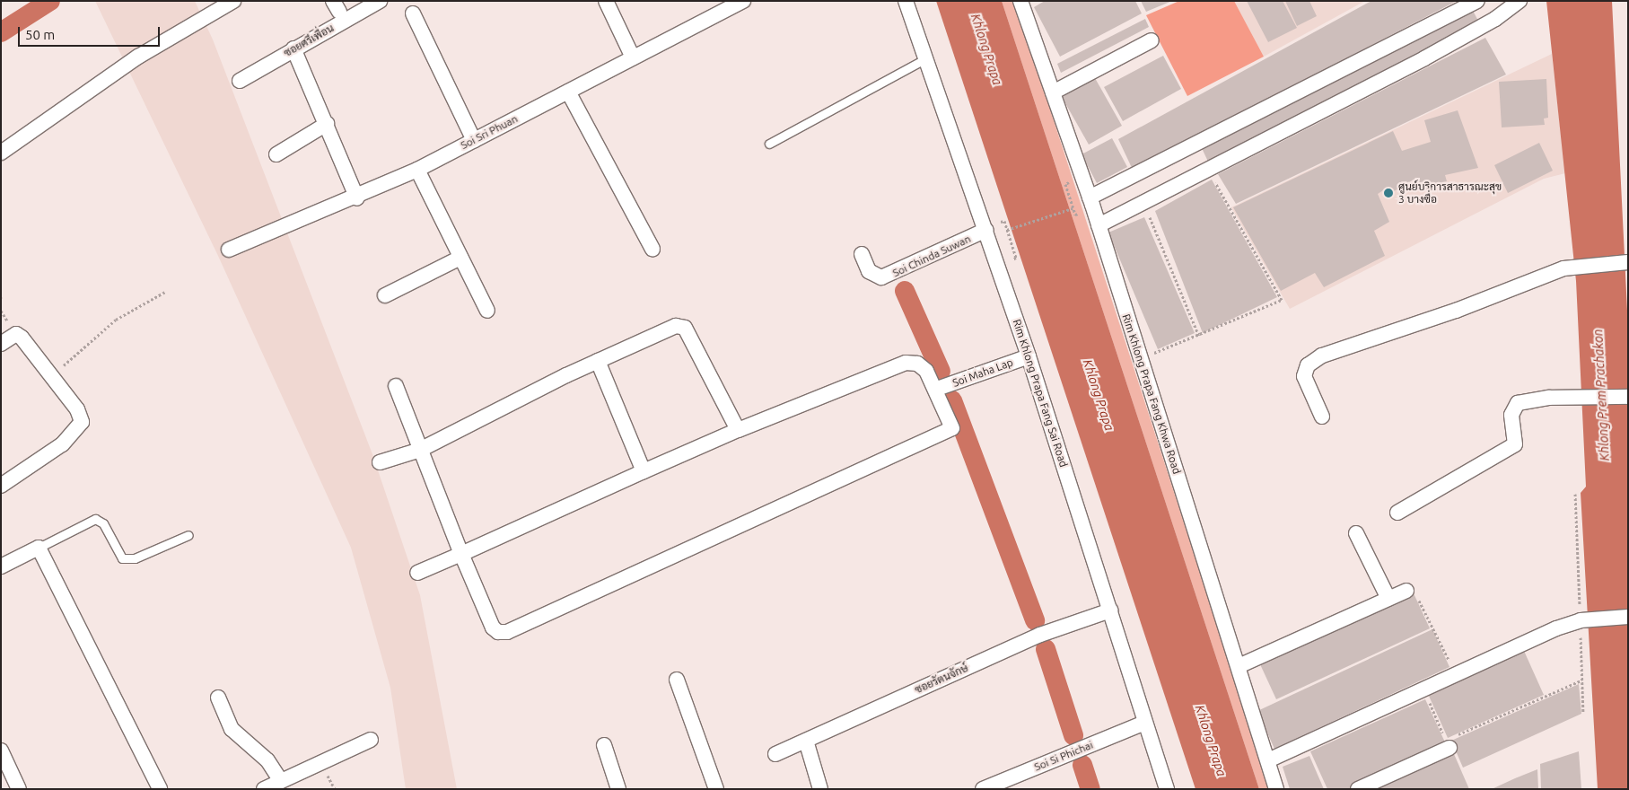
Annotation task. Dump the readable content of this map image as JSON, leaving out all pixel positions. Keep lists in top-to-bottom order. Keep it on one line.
{"streets":{"street":["ซอยศรีเพื่อน","Soi Sri Phuan","Soi Chinda Suwan","Soi Maha Lap","Rim Khlong Prapa Fang Sai Road","Rim Khlong Prapa Fang Khwa Road","ซอยรัตนจักษ์","Soi Si Phichai"]},"crossings":[["Soi Chinda Suwan","Rim Khlong Prapa Fang Sai Road"],["Soi Maha Lap","Rim Khlong Prapa Fang Sai Road"],["Rim Khlong Prapa Fang Sai Road","ซอยรัตนจักษ์"],["Rim Khlong Prapa Fang Sai Road","Soi Si Phichai"]],"water":["Khlong Prapa","Khlong Prem Prachakon"],"places":["ศูนย์บริการสาธารณะสุข 3 บางซื่อ"],"scale_bar":"50 m"}
